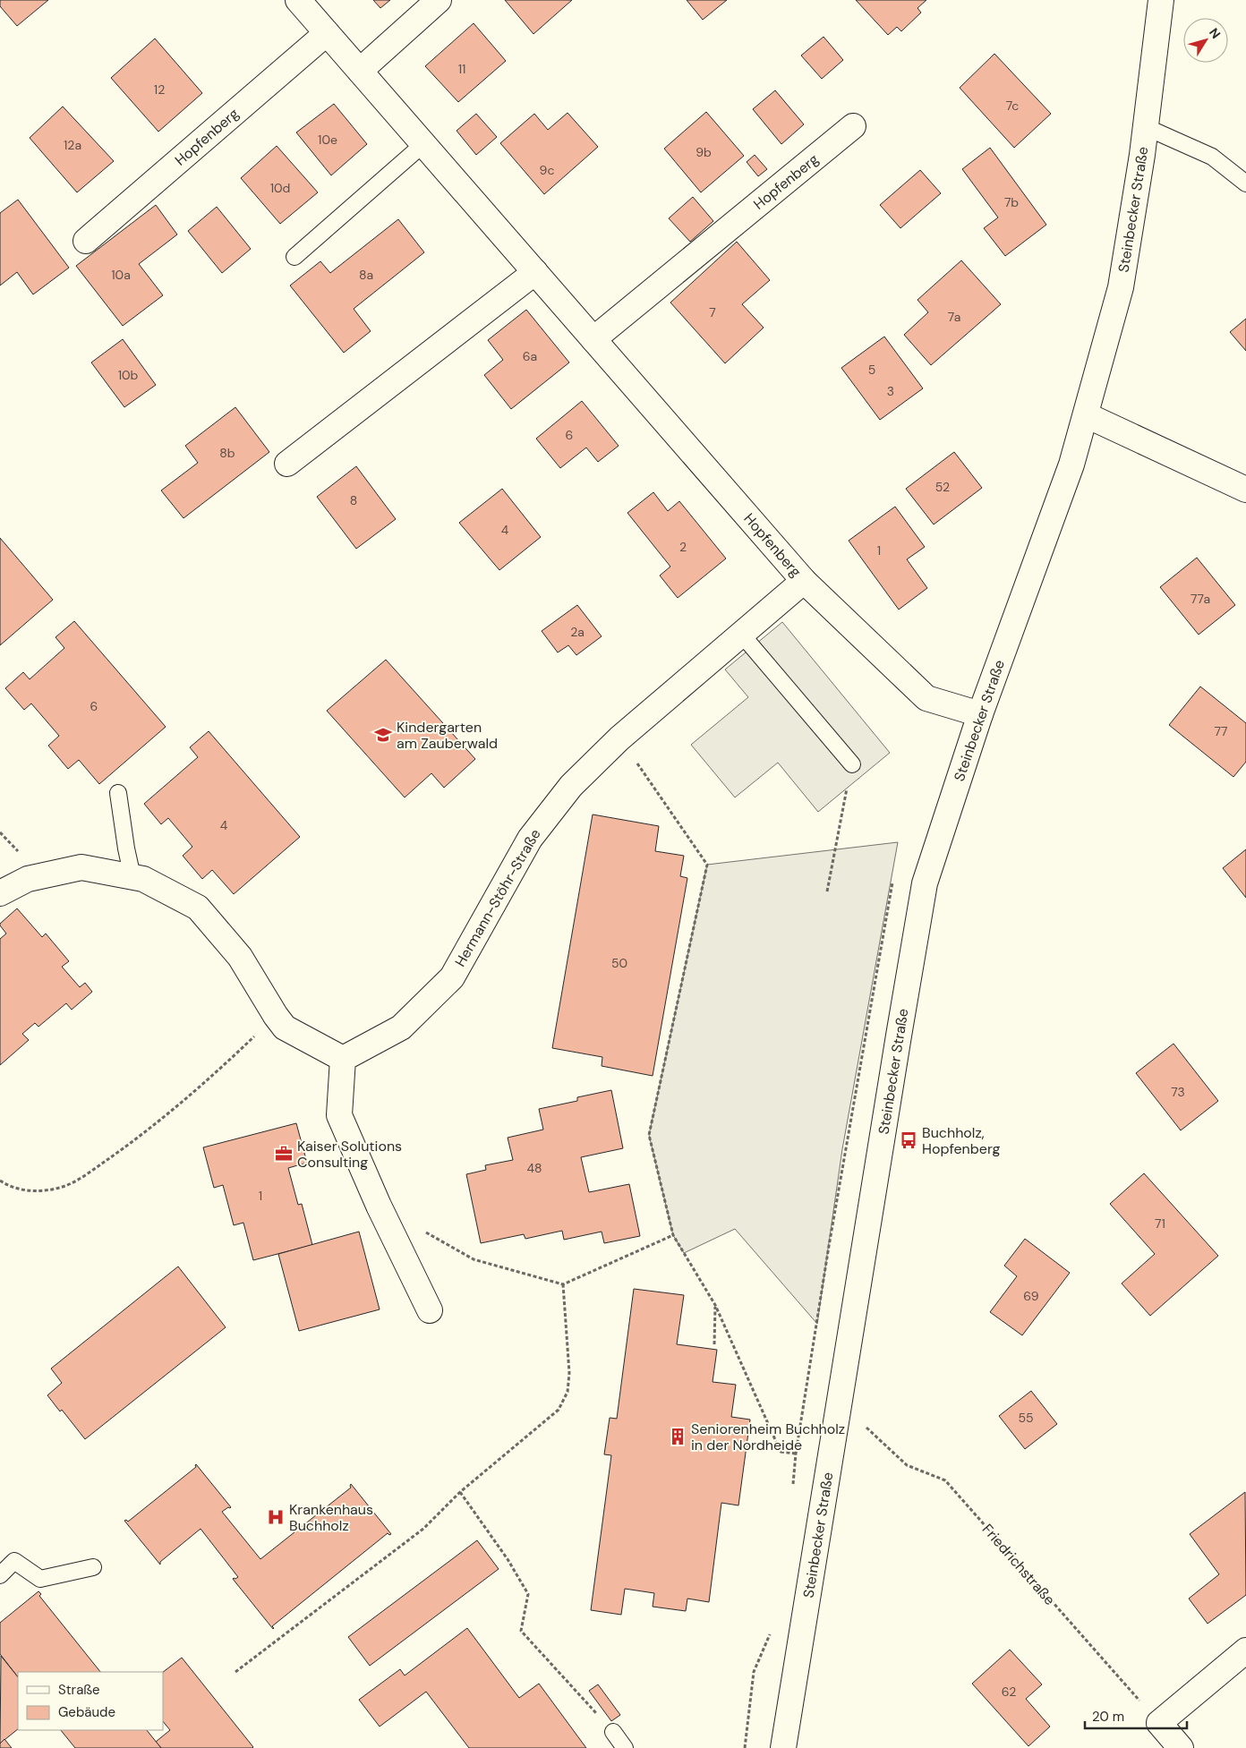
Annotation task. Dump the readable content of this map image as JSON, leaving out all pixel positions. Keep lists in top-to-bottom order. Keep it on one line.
{"streets":{"street":["Hopfenberg","Steinbecker Straße","Hermann-Stöhr-Straße"],"path":["Friedrichstraße"]},"crossings":[["Hopfenberg","Steinbecker Straße"],["Hopfenberg","Hermann-Stöhr-Straße"]],"places":{"school or university":["Kindergarten am Zauberwald"],"bus stop":["Buchholz, Hopfenberg"],"office":["Kaiser Solutions Consulting"],"building":["Seniorenheim Buchholz in der Nordheide"],"hospital":["Krankenhaus Buchholz"]},"house_numbers":["11","12","7c","10e","12a","9b","9c","10d","7b","10a","8a","7","7a","6a","5","10b","3","6","8b","52","8","4","2","1","77a","2a","6","77","4","50","73","48","1","71","69","55","62"],"legend":["Straße","Gebäude"],"scale_bar":"20 m","north":"top right"}
